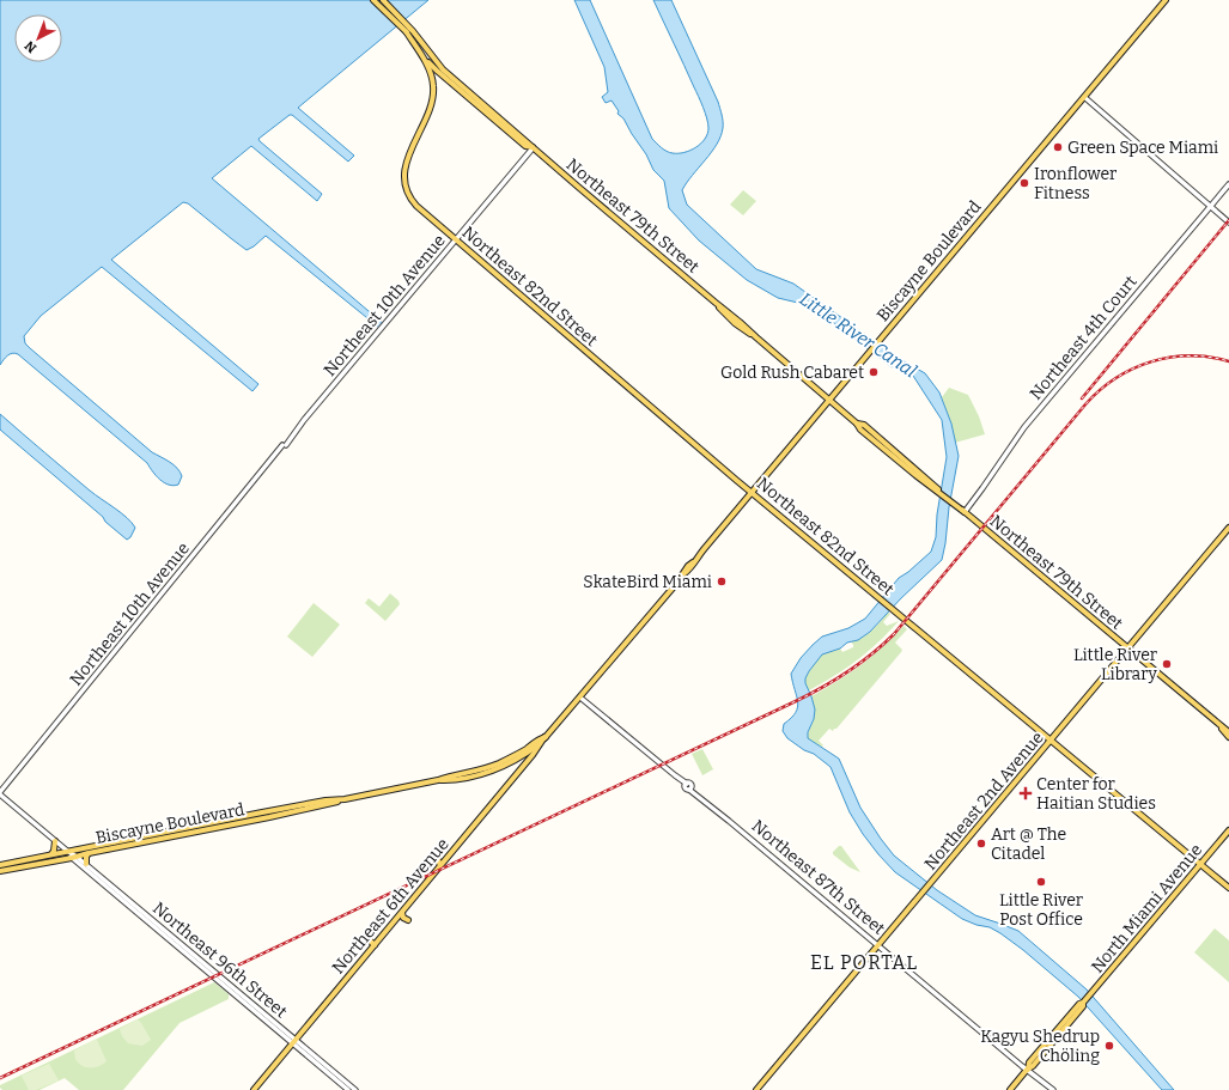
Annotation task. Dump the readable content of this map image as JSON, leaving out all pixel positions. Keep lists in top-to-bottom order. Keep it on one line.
{"streets":{"main road":["Northeast 79th Street","Biscayne Boulevard","Northeast 82nd Street","Northeast 2nd Avenue","Northeast 6th Avenue","North Miami Avenue"],"street":["Northeast 10th Avenue","Northeast 4th Court","Northeast 87th Street","Northeast 96th Street"]},"crossings":[["Northeast 79th Street","Biscayne Boulevard"],["Northeast 79th Street","Northeast 82nd Street"],["Northeast 79th Street","Northeast 10th Avenue"],["Northeast 79th Street","Northeast 4th Court"],["Northeast 79th Street","Northeast 2nd Avenue"],["Biscayne Boulevard","Northeast 82nd Street"],["Biscayne Boulevard","Northeast 87th Street"],["Biscayne Boulevard","Northeast 6th Avenue"],["Biscayne Boulevard","Northeast 96th Street"],["Northeast 82nd Street","Northeast 10th Avenue"],["Northeast 82nd Street","Northeast 2nd Avenue"],["Northeast 82nd Street","North Miami Avenue"],["Northeast 10th Avenue","Northeast 96th Street"],["Northeast 2nd Avenue","Northeast 87th Street"],["Northeast 87th Street","North Miami Avenue"],["Northeast 6th Avenue","Northeast 96th Street"]],"districts":["EL PORTAL"],"water":["Little River Canal"],"places":{"other":["Green Space Miami","Ironflower Fitness","Gold Rush Cabaret","SkateBird Miami","Little River Library","Art @ The Citadel","Little River Post Office","Kagyu Shedrup Chöling"],"health":["Center for Haitian Studies"]},"north":"bottom left"}
